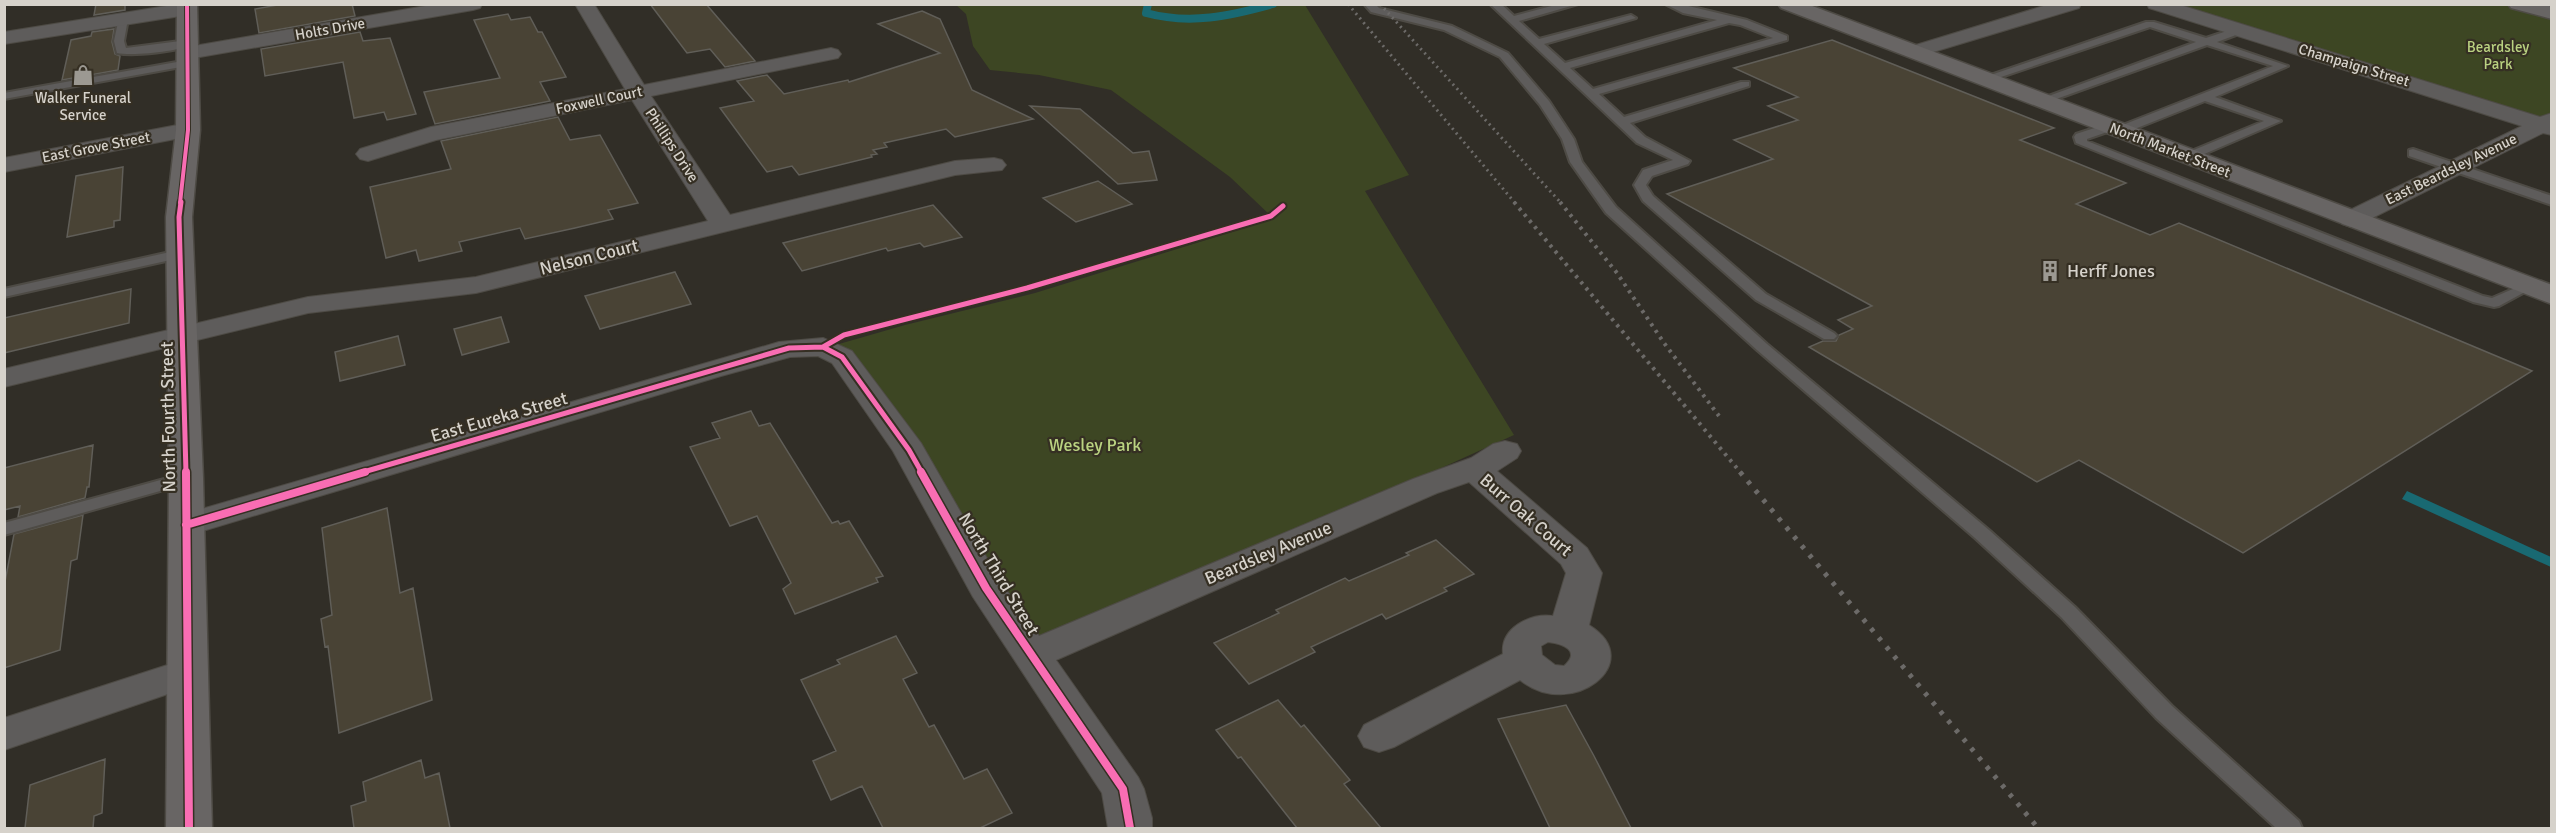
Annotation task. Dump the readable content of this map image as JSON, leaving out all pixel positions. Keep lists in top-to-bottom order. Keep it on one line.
{"streets":{"street":["Holts Drive","Champaign Street","Foxwell Court","Phillips Drive","East Grove Street","North Market Street","East Beardsley Avenue","Nelson Court","North Fourth Street","East Eureka Street","Burr Oak Court","Beardsley Avenue","North Third Street"]},"crossings":[["Holts Drive","North Fourth Street"],["Champaign Street","East Beardsley Avenue"],["Foxwell Court","Phillips Drive"],["Phillips Drive","Nelson Court"],["East Grove Street","North Fourth Street"],["North Market Street","East Beardsley Avenue"],["Nelson Court","North Fourth Street"],["North Fourth Street","East Eureka Street"],["East Eureka Street","North Third Street"],["Burr Oak Court","Beardsley Avenue"],["Beardsley Avenue","North Third Street"]],"parks":["Beardsley Park","Wesley Park"],"places":{"shop":["Walker Funeral Service"],"building":["Herff Jones"]}}
